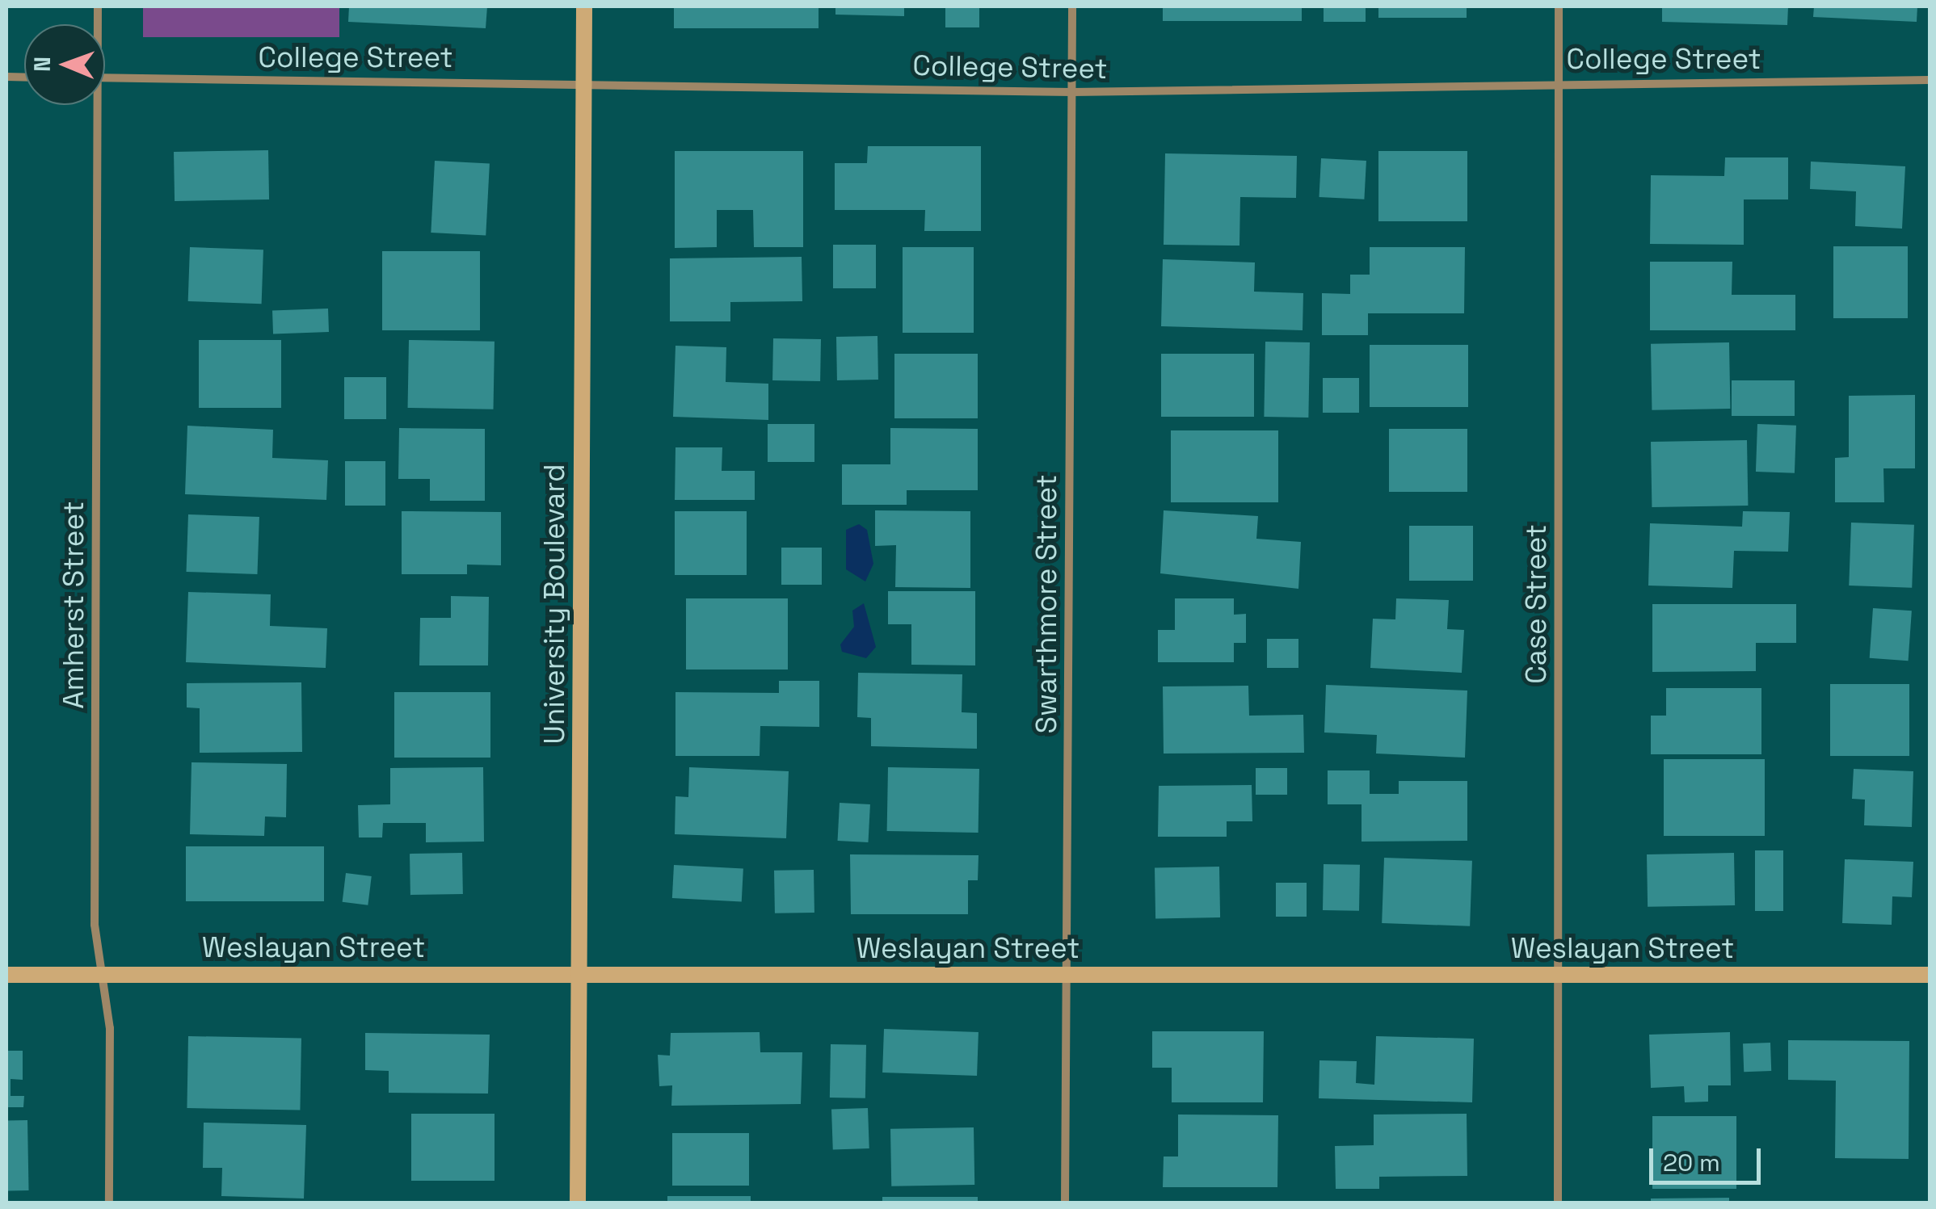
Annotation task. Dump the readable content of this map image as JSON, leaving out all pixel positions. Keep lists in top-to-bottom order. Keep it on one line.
{"streets":{"main road":["University Boulevard","Weslayan Street"],"street":["College Street","Swarthmore Street","Case Street","Amherst Street"]},"crossings":[["College Street","University Boulevard"],["College Street","Swarthmore Street"],["College Street","Case Street"],["University Boulevard","Weslayan Street"],["Swarthmore Street","Weslayan Street"],["Case Street","Weslayan Street"],["Amherst Street","Weslayan Street"]],"scale_bar":"20 m","north":"left"}
